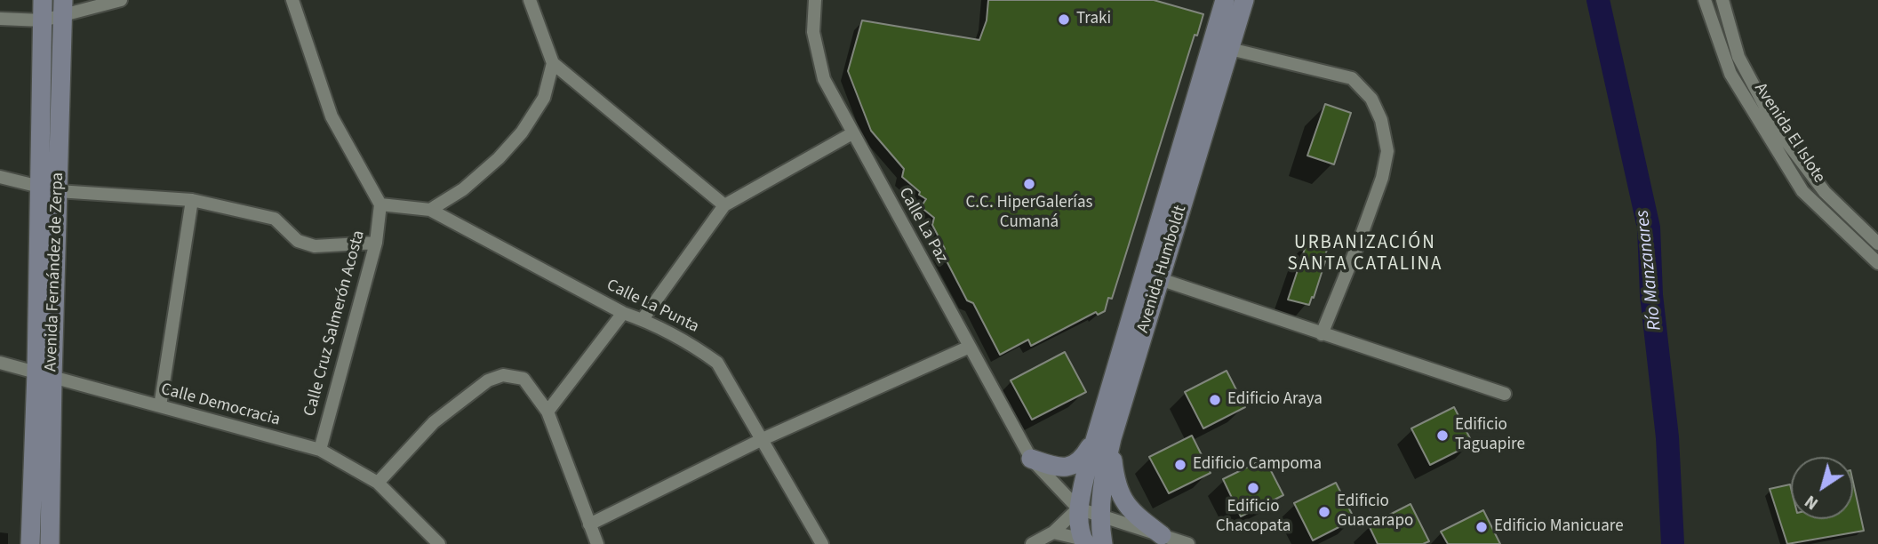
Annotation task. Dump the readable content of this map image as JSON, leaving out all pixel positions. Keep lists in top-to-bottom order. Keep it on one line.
{"streets":{"main road":["Avenida Humboldt","Avenida Fernández de Zerpa"],"street":["Avenida El Islote","Calle La Paz","Calle La Punta","Calle Cruz Salmerón Acosta","Calle Democracia"]},"crossings":[["Calle La Paz","Avenida Humboldt"],["Avenida Fernández de Zerpa","Calle Democracia"],["Calle La Punta","Calle Cruz Salmerón Acosta"],["Calle Cruz Salmerón Acosta","Calle Democracia"]],"districts":["URBANIZACIÓN SANTA CATALINA"],"water":["Río Manzanares"],"places":["Traki","C.C. HiperGalerías Cumaná","Edificio Araya","Edificio Taguapire","Edificio Campoma","Edificio Chacopata","Edificio Guacarapo","Edificio Manicuare"],"north":"bottom left"}
